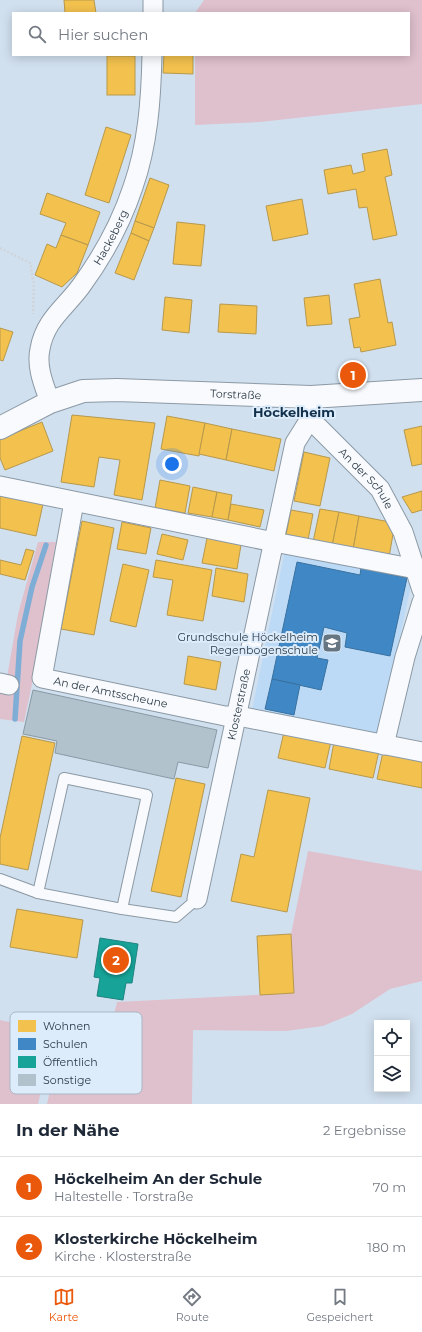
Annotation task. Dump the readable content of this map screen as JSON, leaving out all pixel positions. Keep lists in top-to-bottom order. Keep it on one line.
{"streets":{"street":["Hackeberg","Torstraße","An der Schule","An der Amtsscheune","Klosterstraße"]},"crossings":[["Hackeberg","Torstraße"],["An der Schule","Klosterstraße"],["An der Amtsscheune","Klosterstraße"]],"districts":["Höckelheim"],"places":{"school or university":["Grundschule Höckelheim Regenbogenschule"]},"legend":["Wohnen","Schulen","Öffentlich","Sonstige"],"page":{"search":"Hier suchen","pins":["1","2"],"heading":["In der Nähe","2 Ergebnisse"],"list":[{"mark":"1","name":"Höckelheim An der Schule","note":"Haltestelle · Torstraße","value":"70 m"},{"mark":"2","name":"Klosterkirche Höckelheim","note":"Kirche · Klosterstraße","value":"180 m"}],"nav":["Karte","Route","Gespeichert"]}}
